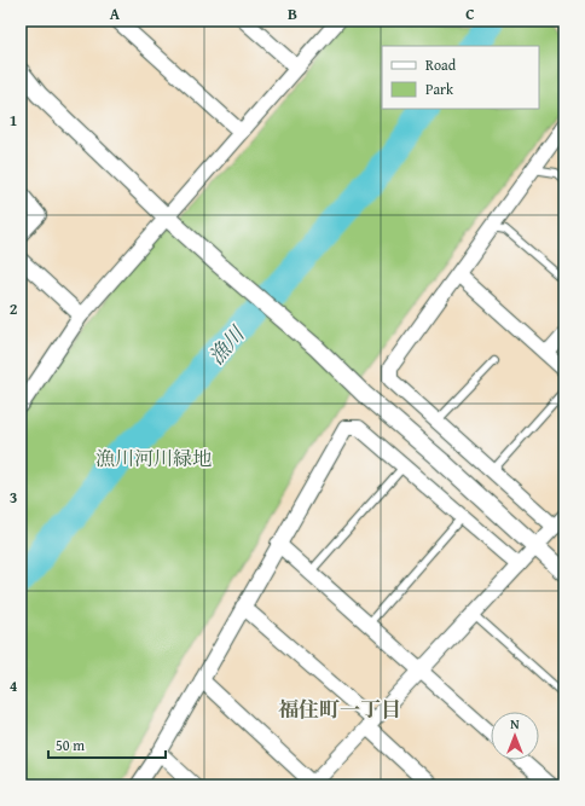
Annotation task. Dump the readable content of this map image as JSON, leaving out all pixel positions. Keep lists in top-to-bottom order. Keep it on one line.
{"districts":["福住町一丁目"],"water":["漁川"],"parks":["漁川河川緑地"],"legend":["Road","Park"],"scale_bar":"50 m","north":"top","grid":{"columns":["A","B","C"],"rows":["1","2","3","4"]}}
